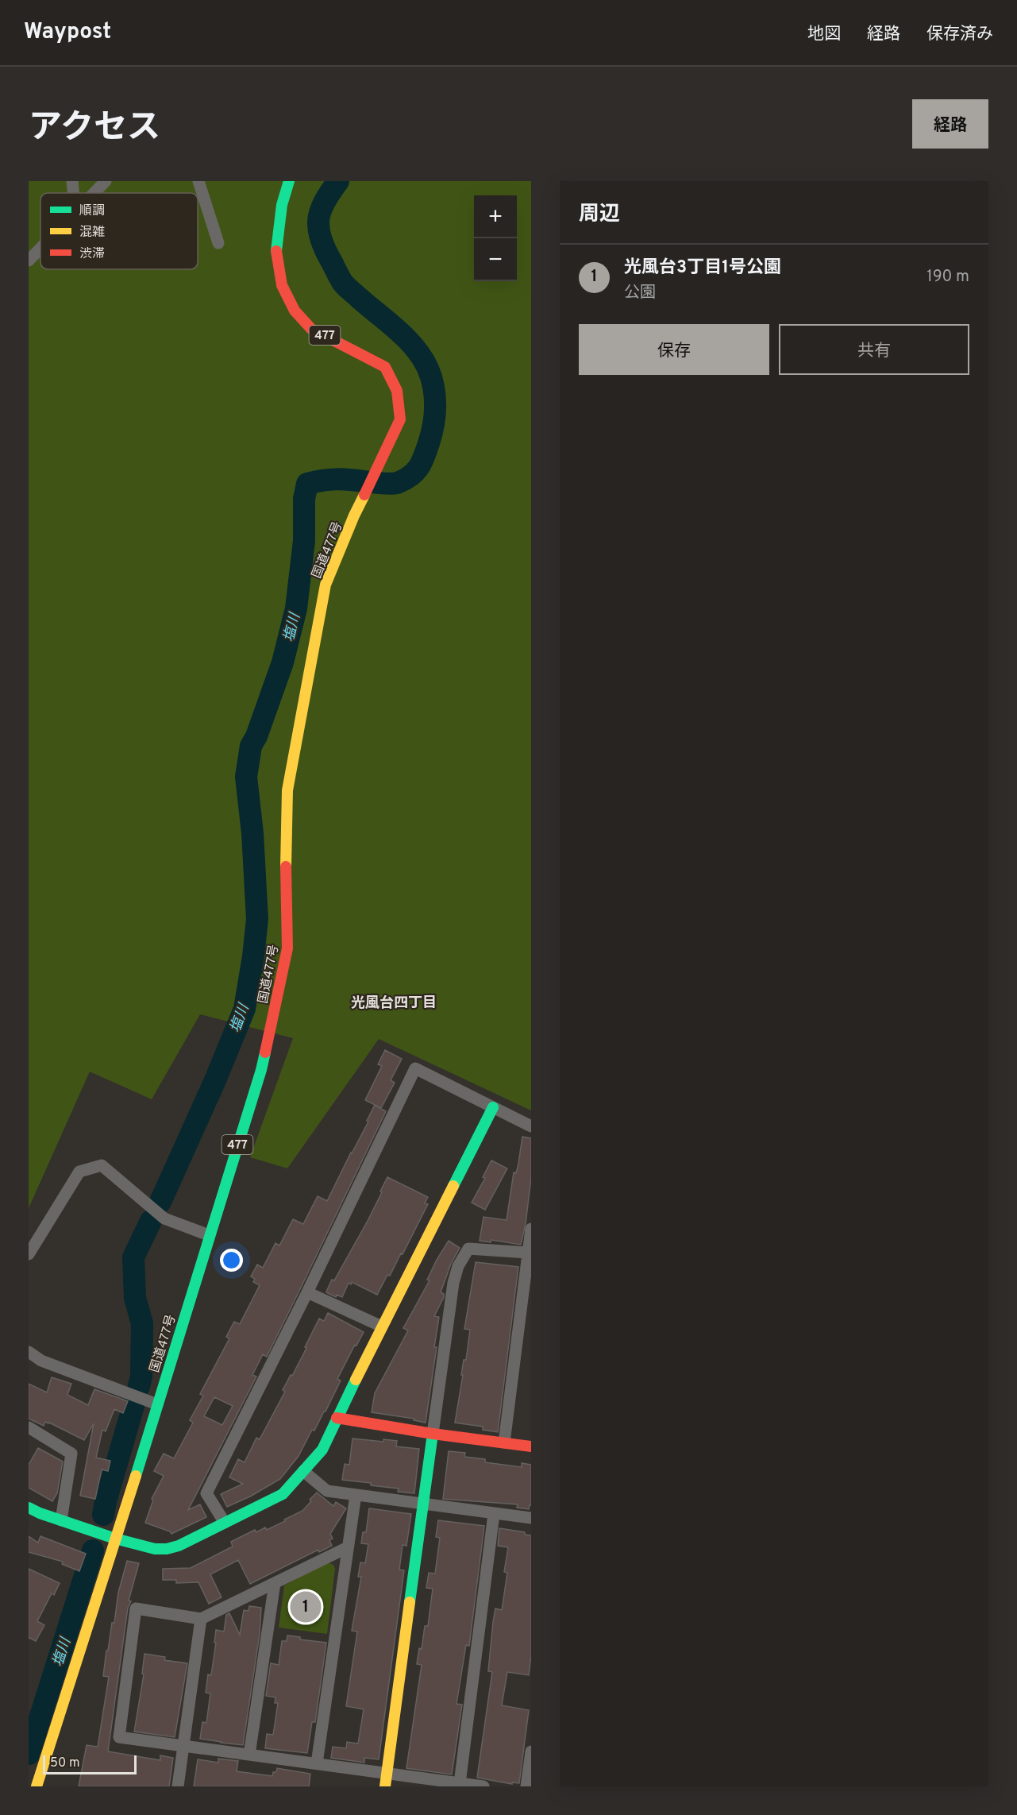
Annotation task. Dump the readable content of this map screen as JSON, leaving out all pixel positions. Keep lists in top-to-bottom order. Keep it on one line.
{"streets":{"main road":["477","国道477号"]},"districts":["光風台四丁目"],"water":["塩川"],"legend":["順調","混雑","渋滞"],"scale_bar":"50 m","page":{"header":"Waypost","nav":["地図","経路","保存済み"],"title":"アクセス","buttons":["経路",["保存","共有"]],"heading":"周辺","map_buttons":["+","−"],"list":[{"mark":"1","name":"光風台3丁目1号公園","note":"公園","value":"190 m"}],"pins":"1","scale":"50 m"}}
